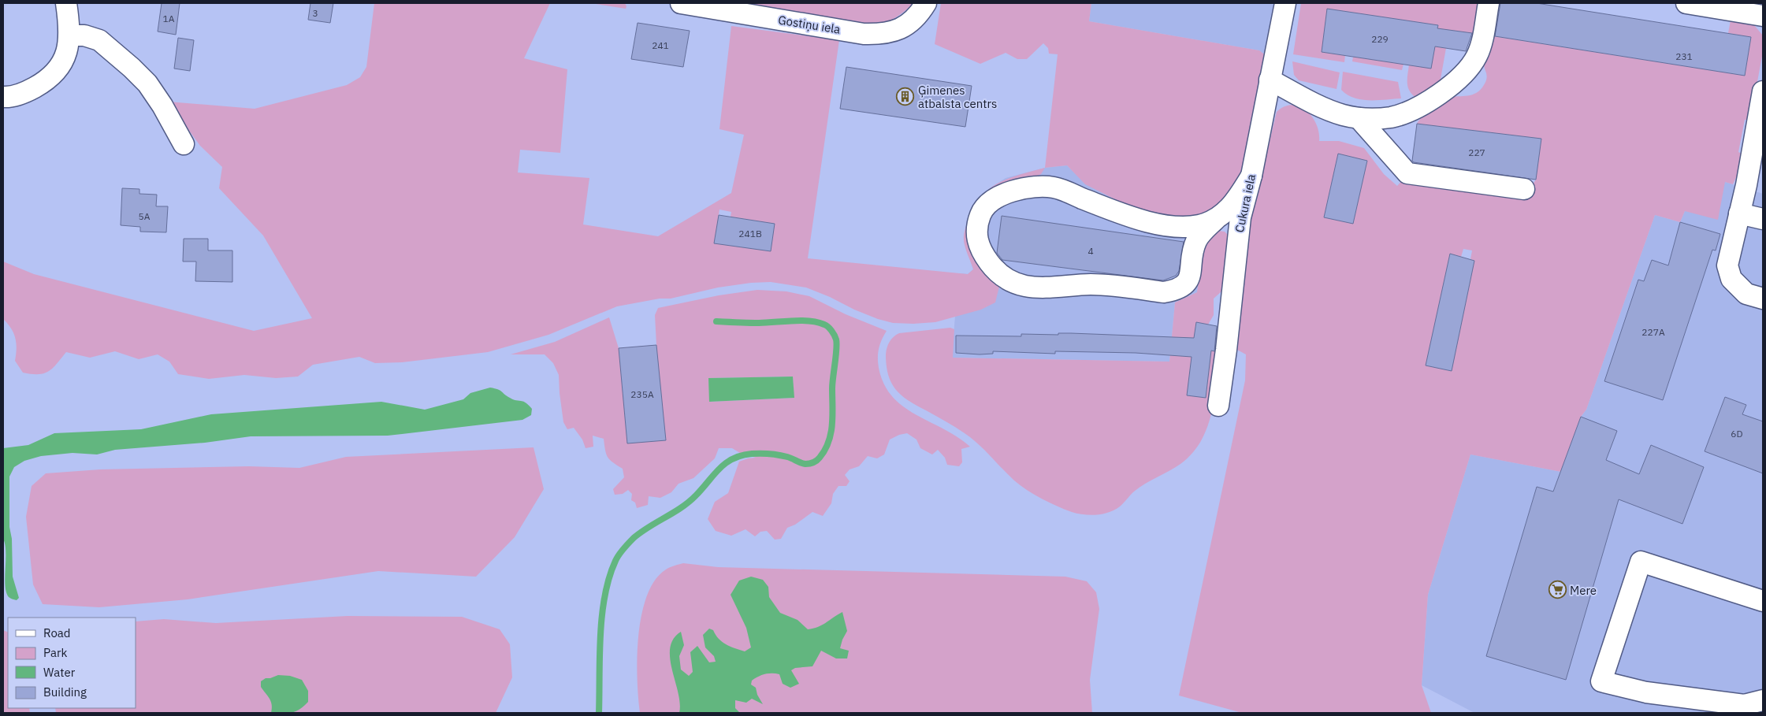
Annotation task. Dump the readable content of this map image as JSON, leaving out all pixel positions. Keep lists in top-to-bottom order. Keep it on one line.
{"streets":{"street":["Gostiņu iela","Cukura iela"]},"places":{"building":["Ģimenes atbalsta centrs"],"supermarket":["Mere"]},"house_numbers":["3","1A","229","241","231","227","5A","241B","4","227A","235A","6D"],"legend":["Road","Park","Water","Building"]}
